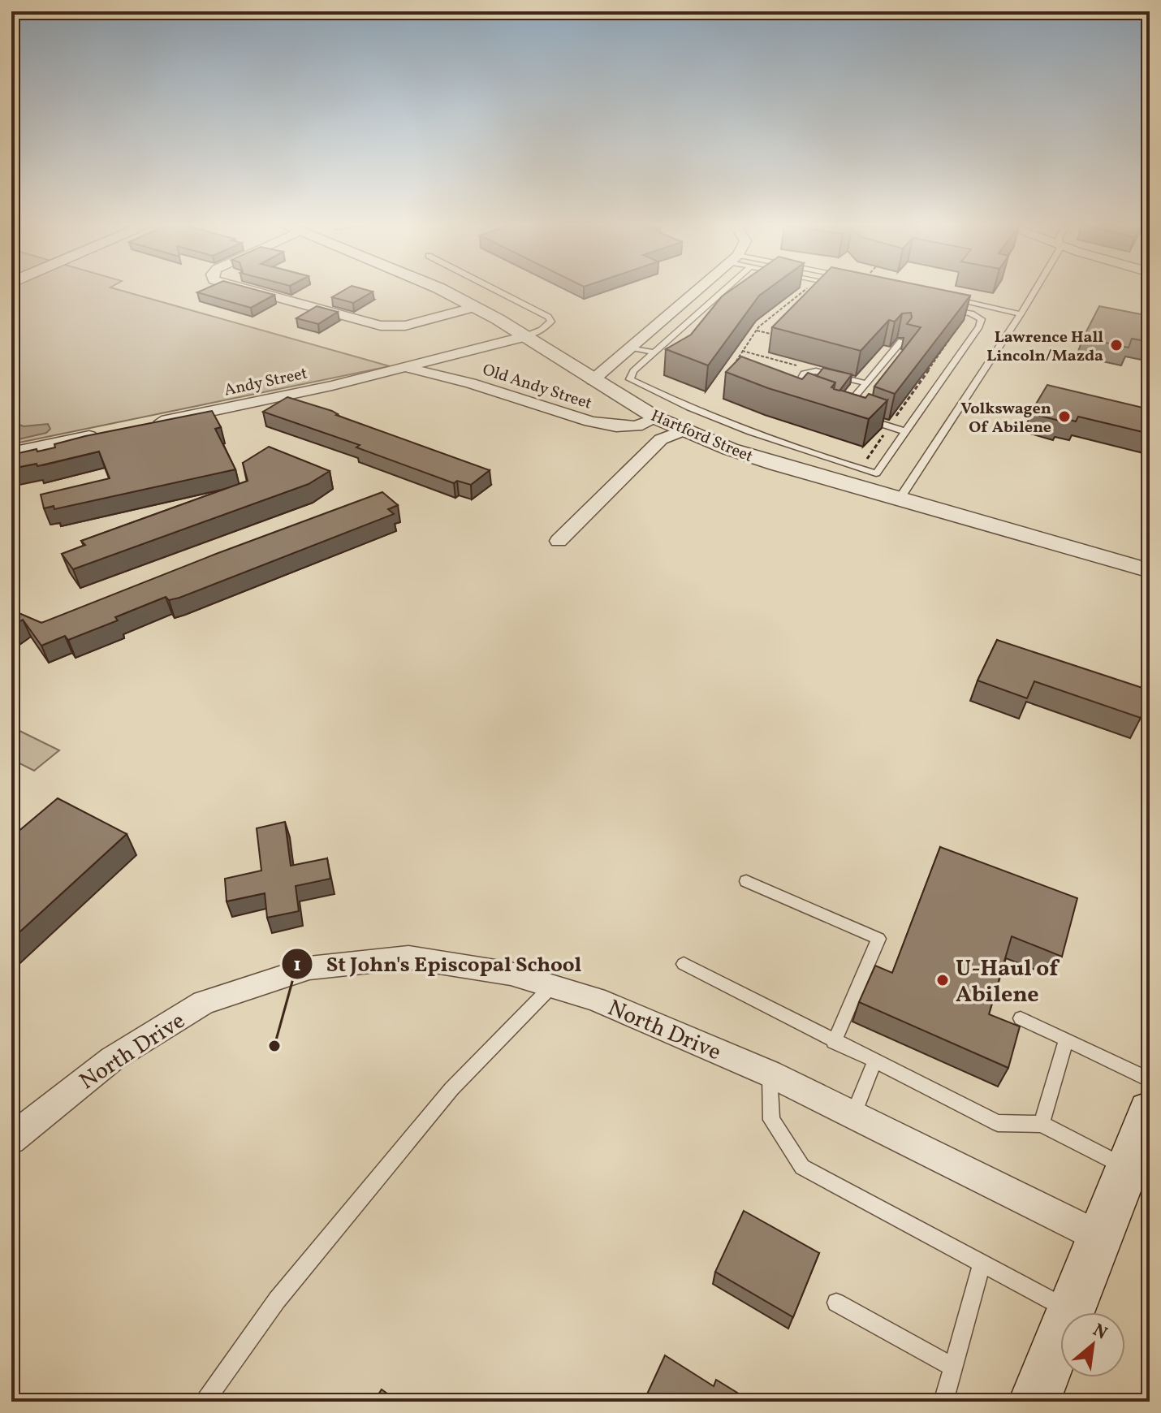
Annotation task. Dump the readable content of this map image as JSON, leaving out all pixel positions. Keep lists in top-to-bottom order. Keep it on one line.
{"streets":{"street":["Andy Street","Old Andy Street","Hartford Street","North Drive"]},"crossings":[["Andy Street","Old Andy Street"],["Andy Street","Hartford Street"],["Old Andy Street","Hartford Street"]],"places":["Lawrence Hall Lincoln/Mazda","Volkswagen Of Abilene","U-Haul of Abilene","St John's Episcopal School"],"north":"top right"}
